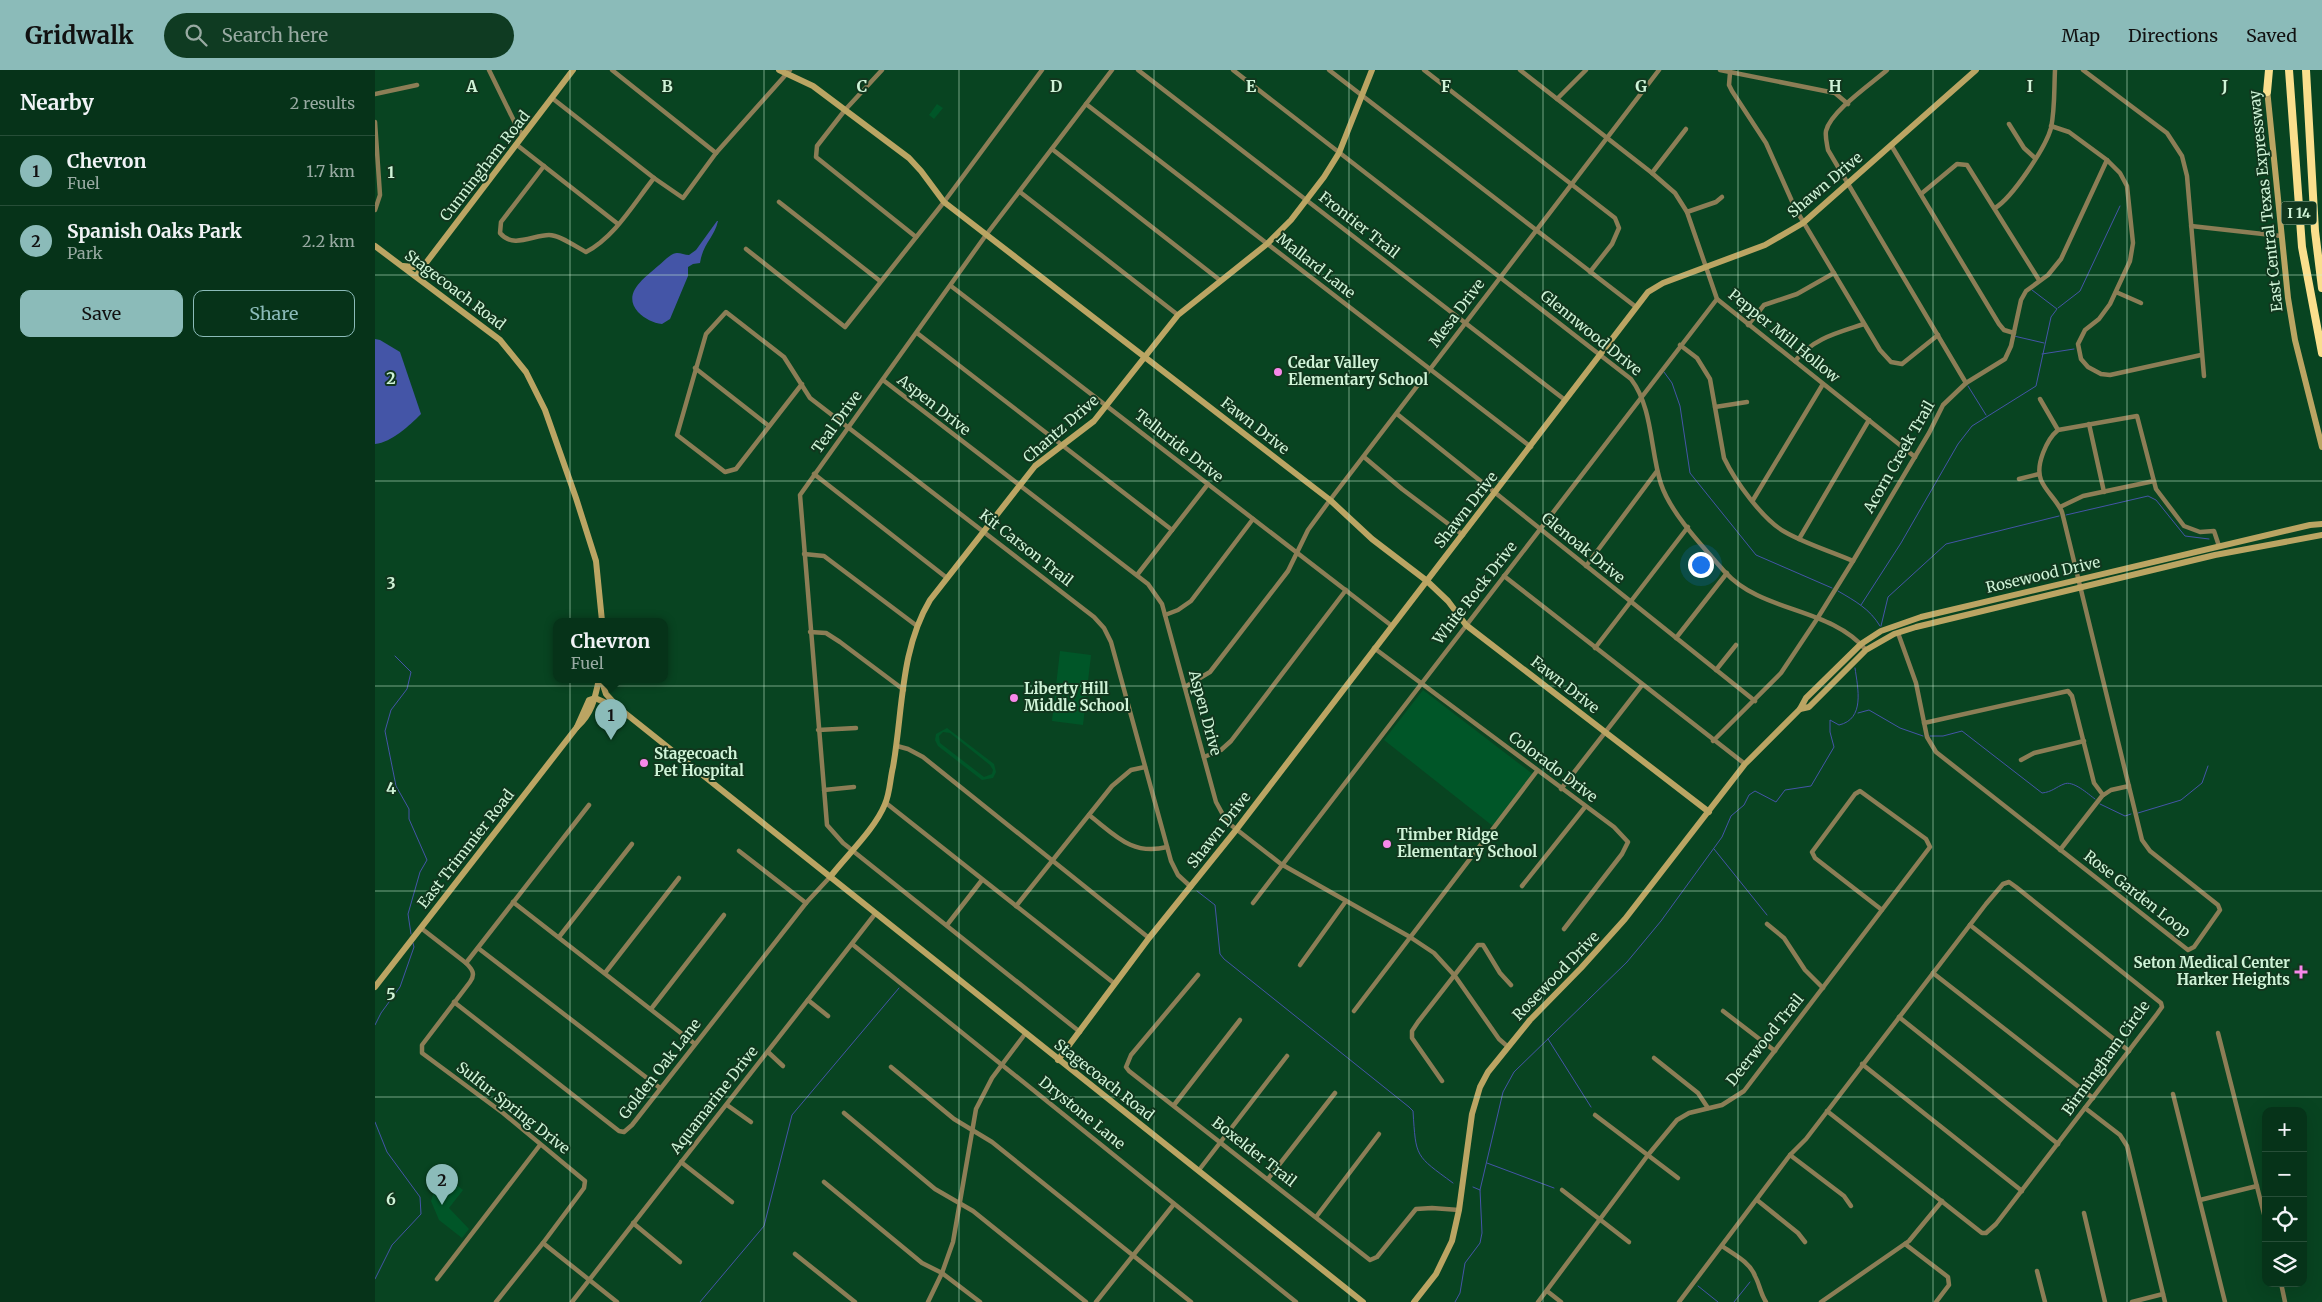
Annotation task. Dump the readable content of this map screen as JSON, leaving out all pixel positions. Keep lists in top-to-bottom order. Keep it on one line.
{"streets":{"highway":["I 14"],"street":["Cunningham Road","Shawn Drive","East Central Texas Expressway","Frontier Trail","Mallard Lane","Stagecoach Road","Mesa Drive","Glennwood Drive","Pepper Mill Hollow","Aspen Drive","Teal Drive","Fawn Drive","Chantz Drive","Telluride Drive","Acorn Creek Trail","Kit Carson Trail","Glenoak Drive","Rosewood Drive","White Rock Drive","Colorado Drive","East Trimmier Road","Rose Garden Loop","Deerwood Trail","Birmingham Circle","Golden Oak Lane","Aquamarine Drive","Sulfur Spring Drive","Drystone Lane","Boxelder Trail"]},"crossings":[["Cunningham Road","Stagecoach Road"],["Shawn Drive","Frontier Trail"],["Shawn Drive","Mallard Lane"],["Shawn Drive","Stagecoach Road"],["Shawn Drive","Glennwood Drive"],["Shawn Drive","Pepper Mill Hollow"],["Shawn Drive","Aspen Drive"],["Shawn Drive","Teal Drive"],["Shawn Drive","Fawn Drive"],["Shawn Drive","Telluride Drive"],["Shawn Drive","Kit Carson Trail"],["Shawn Drive","Glenoak Drive"],["Shawn Drive","Colorado Drive"],["Frontier Trail","Mesa Drive"],["Frontier Trail","Chantz Drive"],["Mallard Lane","Mesa Drive"],["Mallard Lane","Teal Drive"],["Mallard Lane","Chantz Drive"],["Stagecoach Road","Chantz Drive"],["Stagecoach Road","Golden Oak Lane"],["Stagecoach Road","Aquamarine Drive"],["Mesa Drive","Glennwood Drive"],["Mesa Drive","Pepper Mill Hollow"],["Mesa Drive","Aspen Drive"],["Mesa Drive","Fawn Drive"],["Mesa Drive","Telluride Drive"],["Mesa Drive","Glenoak Drive"],["Glennwood Drive","Chantz Drive"],["Glennwood Drive","Acorn Creek Trail"],["Glennwood Drive","Rosewood Drive"],["Glennwood Drive","White Rock Drive"],["Pepper Mill Hollow","Acorn Creek Trail"],["Pepper Mill Hollow","White Rock Drive"],["Aspen Drive","Teal Drive"],["Aspen Drive","Chantz Drive"],["Aspen Drive","Rosewood Drive"],["Aspen Drive","White Rock Drive"],["Teal Drive","Fawn Drive"],["Teal Drive","Chantz Drive"],["Teal Drive","Telluride Drive"],["Teal Drive","Kit Carson Trail"],["Fawn Drive","Chantz Drive"],["Fawn Drive","Rosewood Drive"],["Fawn Drive","White Rock Drive"],["Chantz Drive","Telluride Drive"],["Chantz Drive","Kit Carson Trail"],["Chantz Drive","Golden Oak Lane"],["Acorn Creek Trail","Glenoak Drive"],["Glenoak Drive","White Rock Drive"],["Rosewood Drive","Rose Garden Loop"],["Rosewood Drive","Boxelder Trail"],["White Rock Drive","Colorado Drive"],["Golden Oak Lane","Sulfur Spring Drive"],["Aquamarine Drive","Drystone Lane"]],"places":{"other":["Cedar Valley Elementary School","Liberty Hill Middle School","Stagecoach Pet Hospital","Timber Ridge Elementary School"],"health":["Seton Medical Center Harker Heights"]},"page":{"header":"Gridwalk","search":"Search here","nav":["Map","Directions","Saved"],"heading":["Nearby","2 results"],"list":[{"mark":"1","name":"Chevron","note":"Fuel","value":"1.7 km"},{"mark":"2","name":"Spanish Oaks Park","note":"Park","value":"2.2 km"}],"buttons":["Save","Share"],"popup":["Chevron","Fuel"],"pins":["1","2"],"map_buttons":["+","−"]},"grid":{"columns":["A","B","C","D","E","F","G","H","I","J"],"rows":["1","2","3","4","5","6"]}}
